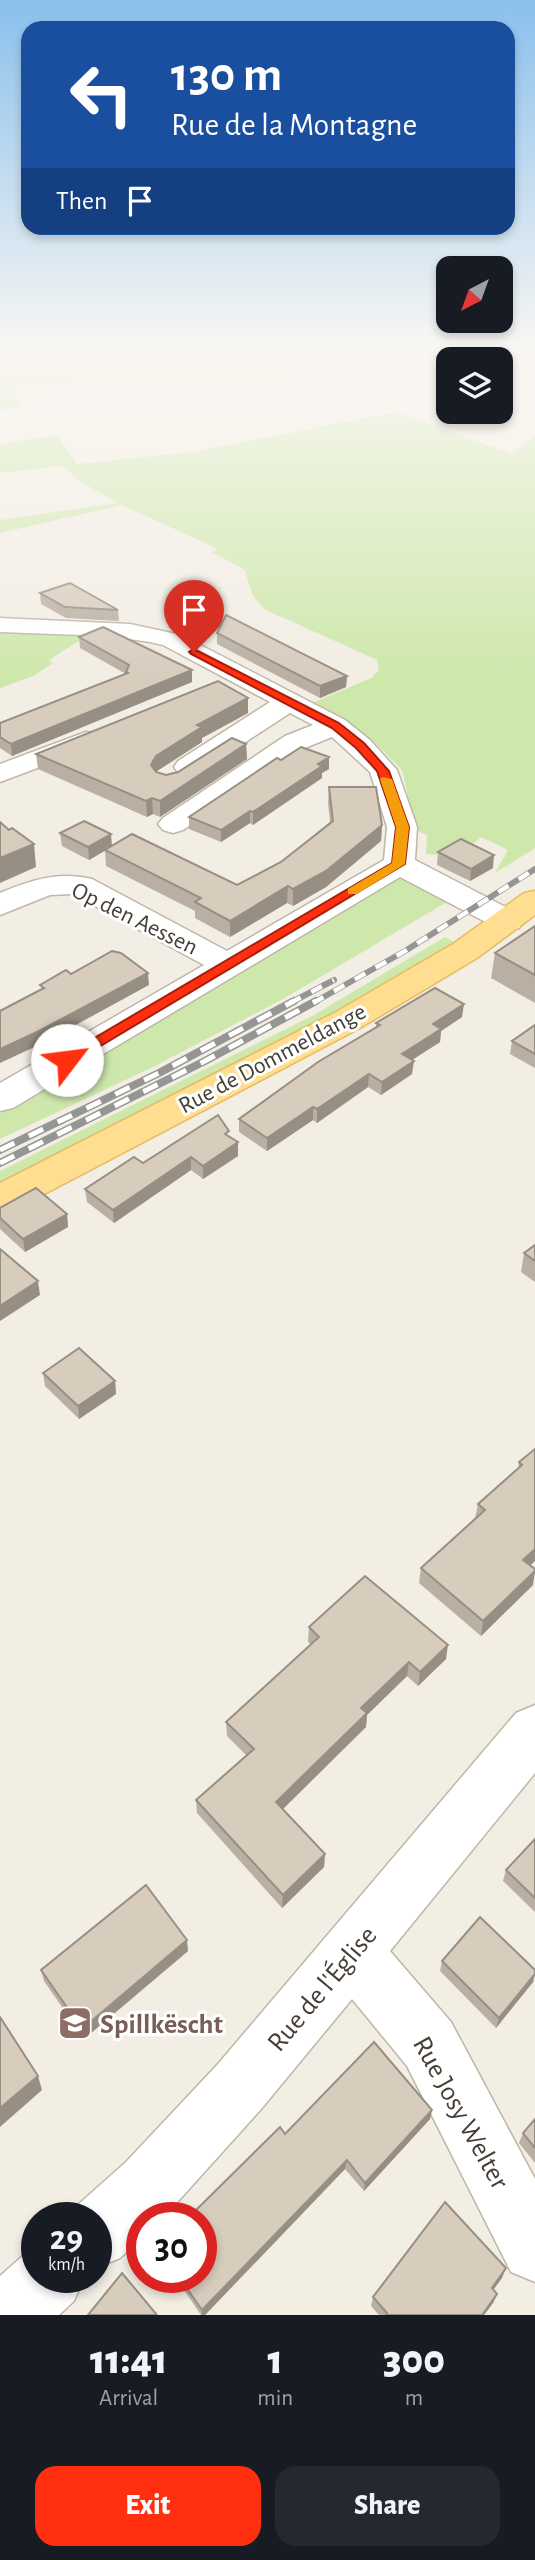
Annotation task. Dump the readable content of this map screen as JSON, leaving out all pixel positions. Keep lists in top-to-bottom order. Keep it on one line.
{"streets":{"main road":["Rue de Dommeldange"],"street":["Op den Aessen","Rue de l'Église","Rue Josy Welter"]},"crossings":[["Rue de l'Église","Rue Josy Welter"]],"places":{"school or university":["Spillkëscht"]},"north":"bottom left","page":{"turn":["130 m","Rue de la Montagne"],"then":"Then","speed":"29 km/h","limit":"30","eta":["11:41","Arrival","1","min","300","m"],"buttons":["Exit","Share"]}}
